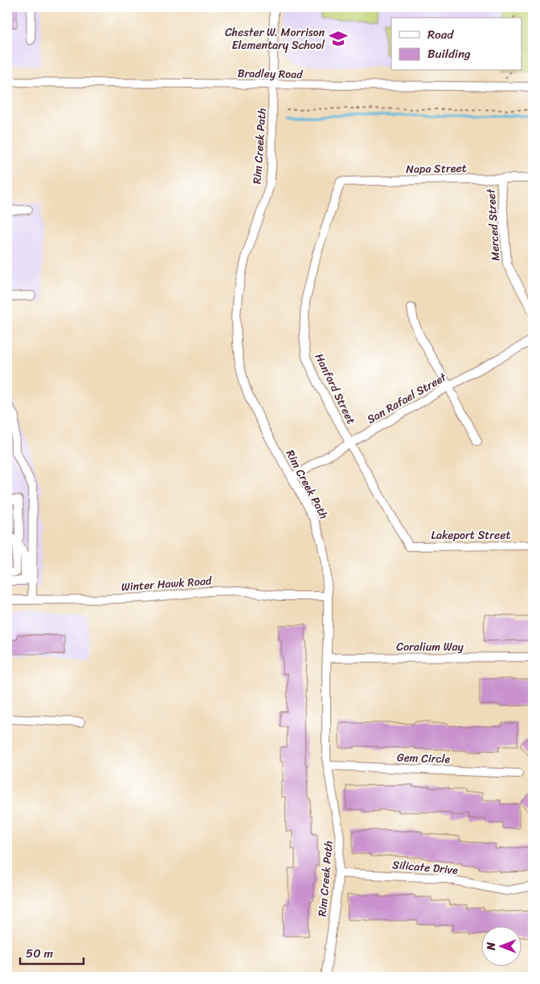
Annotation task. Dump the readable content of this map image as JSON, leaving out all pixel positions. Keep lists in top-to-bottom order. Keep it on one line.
{"streets":{"street":["Bradley Road","Rim Creek Path","Napa Street","Merced Street","Hanford Street","San Rafael Street","Lakeport Street","Winter Hawk Road","Coralium Way","Gem Circle","Silicate Drive"]},"crossings":[["Bradley Road","Rim Creek Path"],["Rim Creek Path","San Rafael Street"],["Rim Creek Path","Winter Hawk Road"],["Rim Creek Path","Coralium Way"],["Rim Creek Path","Gem Circle"],["Rim Creek Path","Silicate Drive"],["Napa Street","Merced Street"],["Napa Street","Hanford Street"],["Hanford Street","San Rafael Street"],["Hanford Street","Lakeport Street"]],"places":{"school or university":["Chester W. Morrison Elementary School"]},"legend":["Road","Building"],"scale_bar":"50 m","north":"left"}
